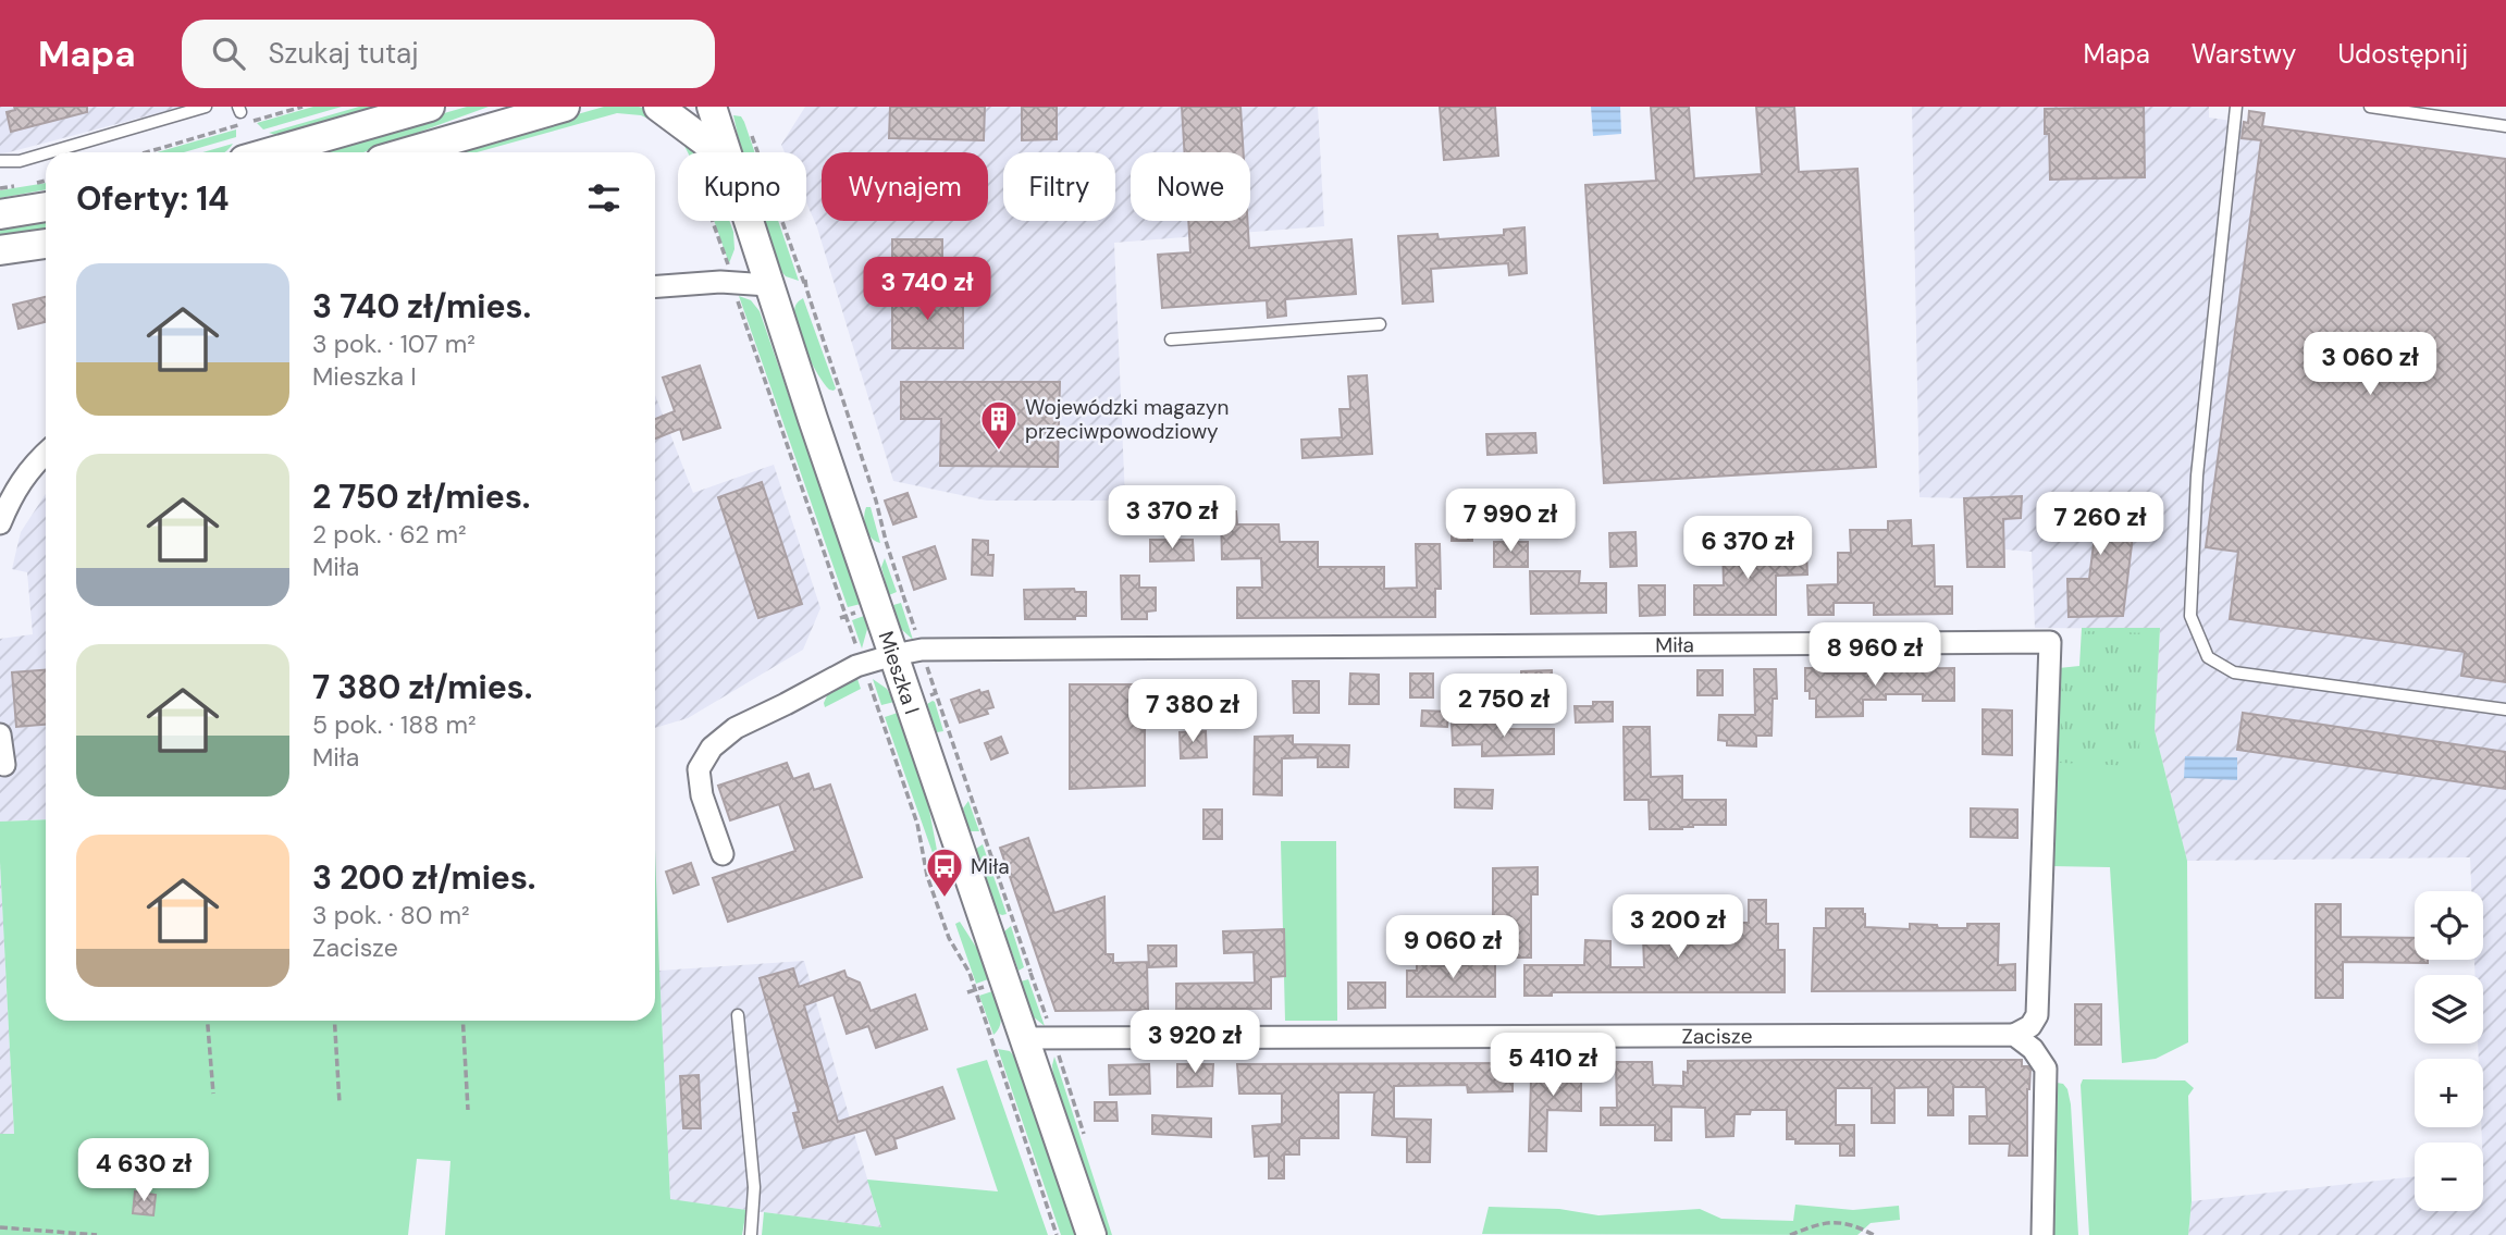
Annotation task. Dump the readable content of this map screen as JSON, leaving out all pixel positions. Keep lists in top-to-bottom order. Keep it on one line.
{"streets":{"street":["Miła","Mieszka I","Zacisze"]},"crossings":[["Miła","Mieszka I"],["Miła","Zacisze"],["Mieszka I","Zacisze"]],"places":{"building":["Wojewódzki magazyn przeciwpowodziowy"],"bus stop":["Miła"]},"page":{"header":"Mapa","search":"Szukaj tutaj","nav":["Mapa","Warstwy","Udostępnij"],"chip":["Kupno","Wynajem","Filtry","Nowe"],"heading":"Oferty: 14","list":[{"name":"3 740 zł/mies.","note":"3 pok. · 107 m² · Mieszka I"},{"name":"2 750 zł/mies.","note":"2 pok. · 62 m² · Miła"},{"name":"7 380 zł/mies.","note":"5 pok. · 188 m² · Miła"},{"name":"3 200 zł/mies.","note":"3 pok. · 80 m² · Zacisze"}],"price":["3 740 zł","3 060 zł","3 370 zł","7 990 zł","7 260 zł","6 370 zł","8 960 zł","2 750 zł","7 380 zł","3 200 zł","9 060 zł","3 920 zł","5 410 zł","4 630 zł"],"map_buttons":["+","−"]}}
